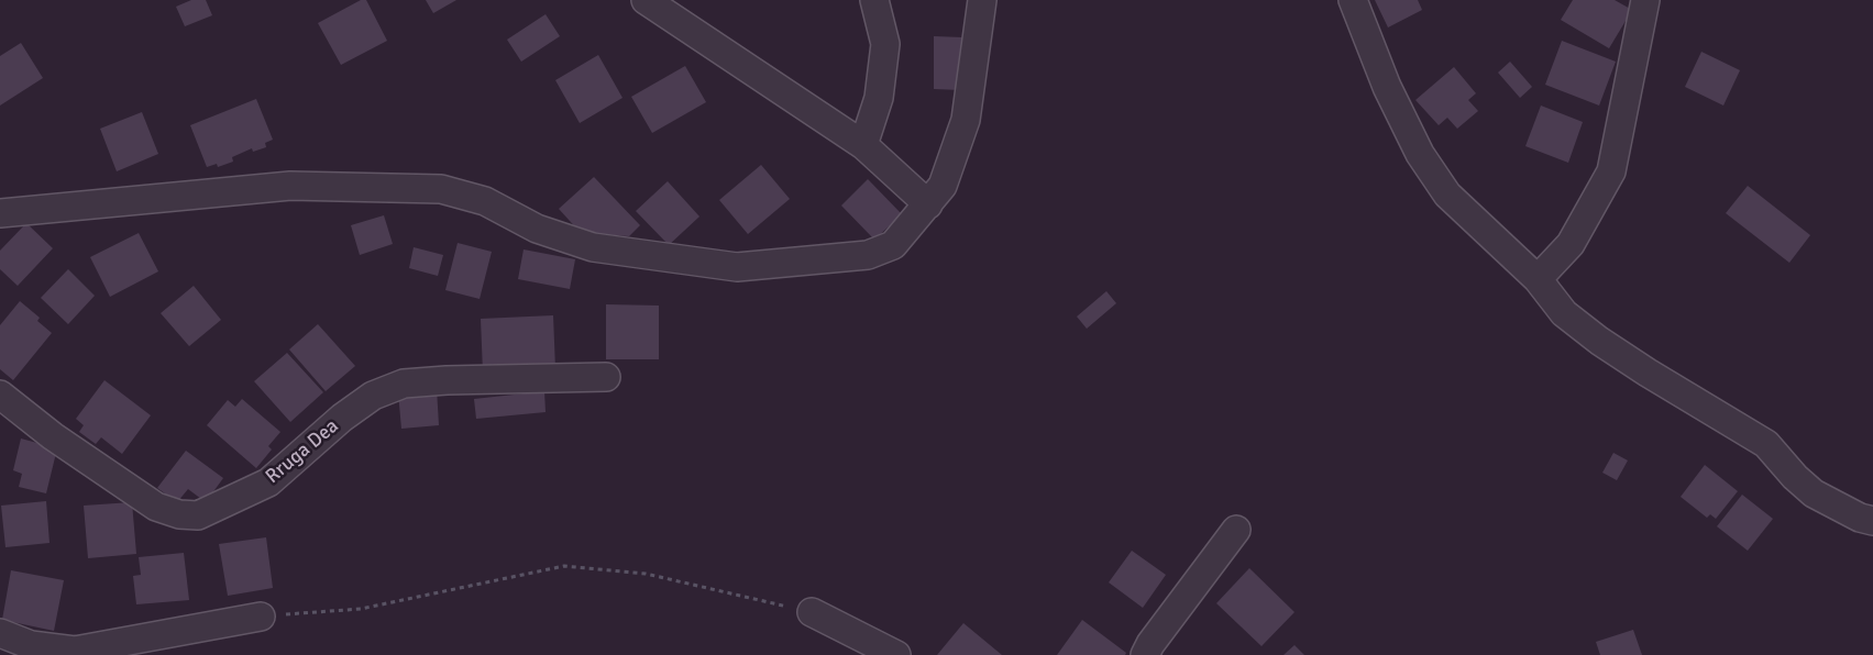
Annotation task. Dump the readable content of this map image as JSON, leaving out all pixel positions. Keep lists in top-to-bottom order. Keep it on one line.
{"streets":{"street":["Rruga Dea"]}}
